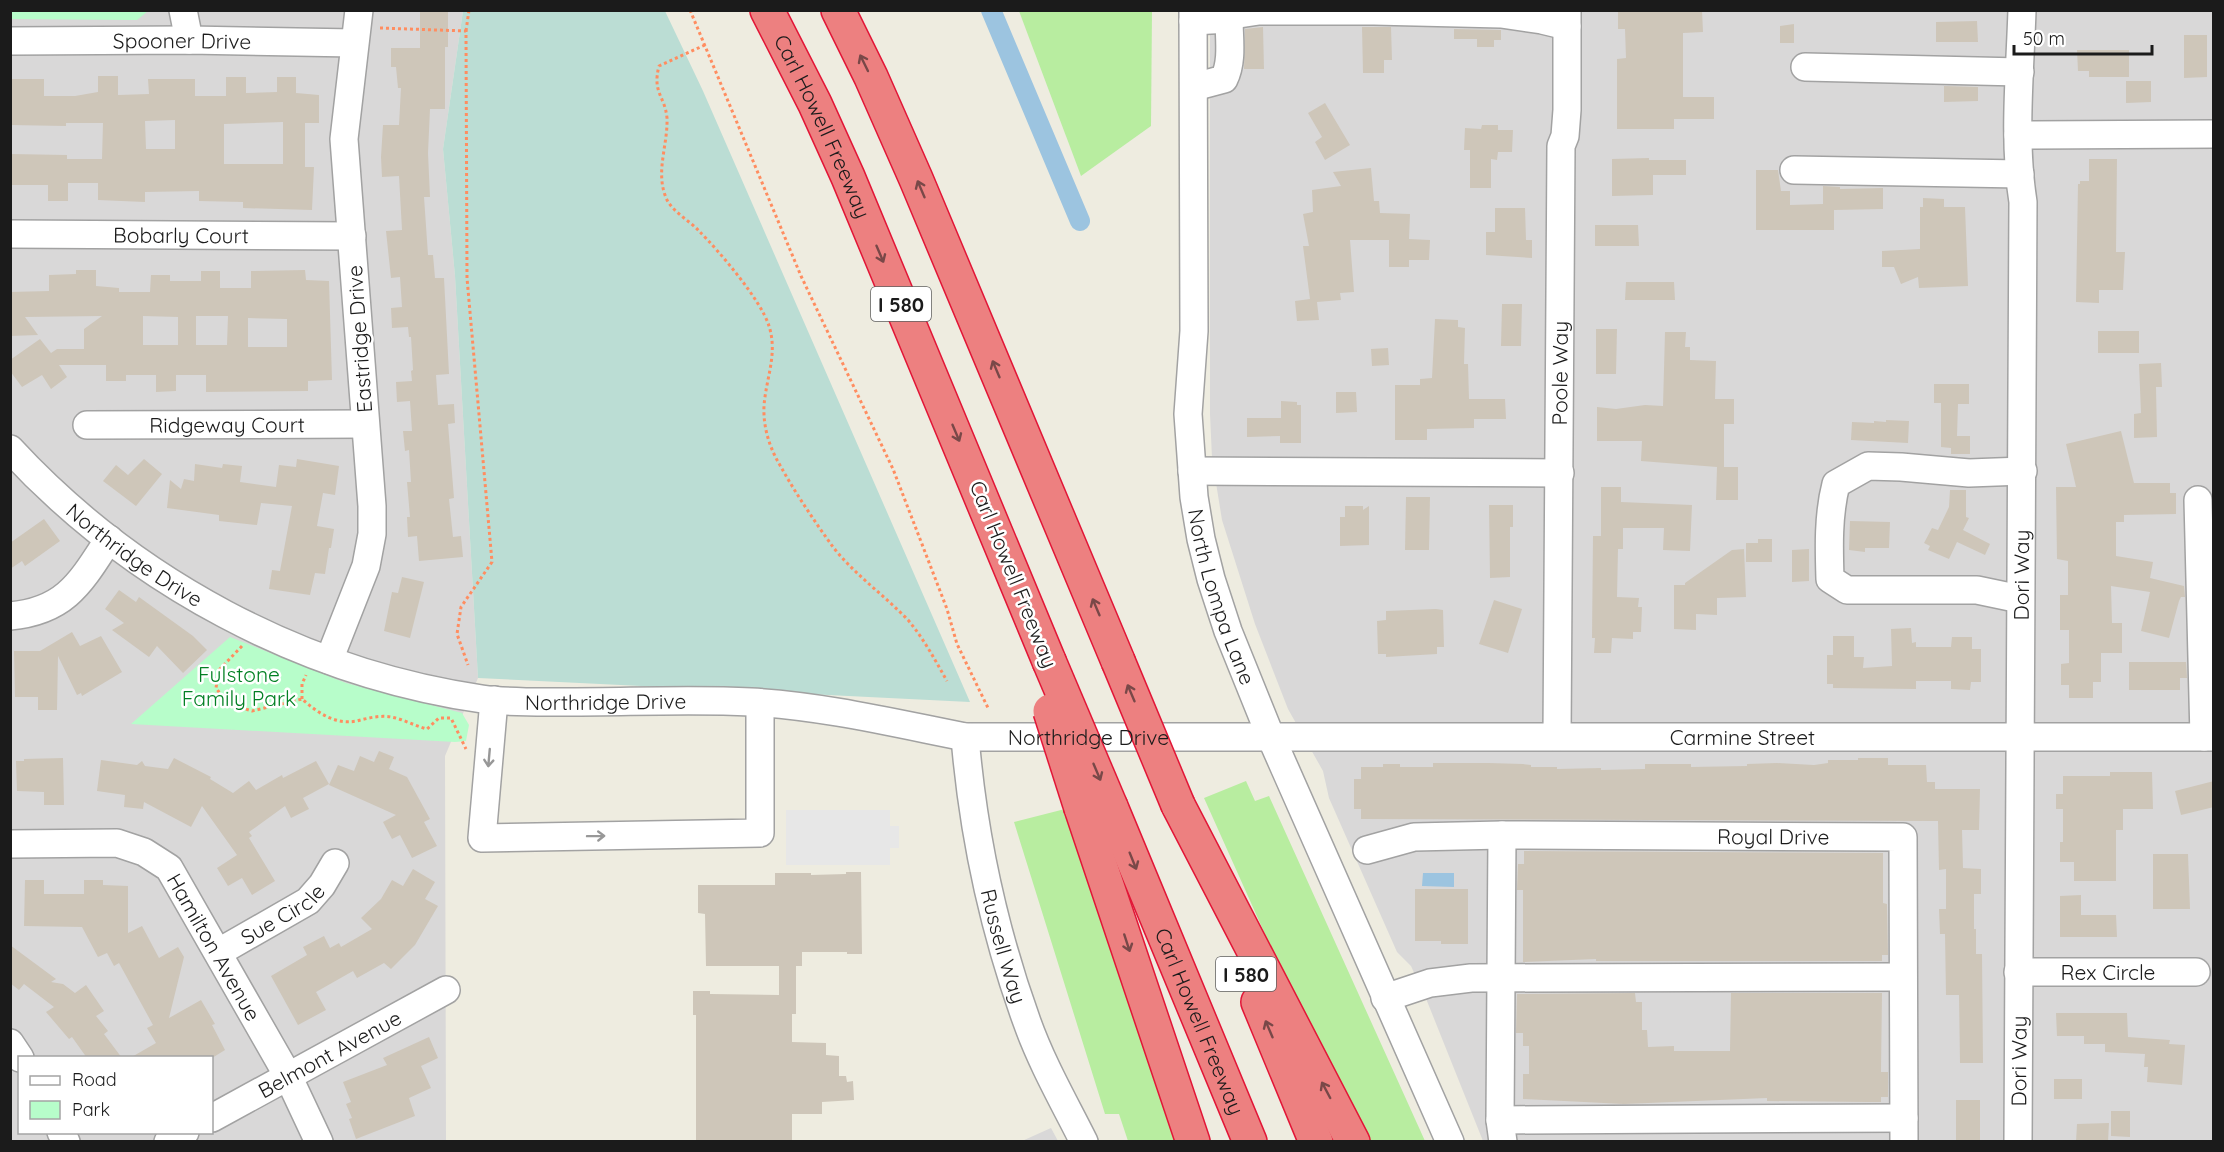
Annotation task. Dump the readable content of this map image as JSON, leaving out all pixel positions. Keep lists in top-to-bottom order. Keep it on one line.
{"streets":{"highway":["Carl Howell Freeway","I 580"],"street":["Spooner Drive","Bobarly Court","Eastridge Drive","Poole Way","Ridgeway Court","Northridge Drive","Dori Way","North Lompa Lane","Carmine Street","Royal Drive","Sue Circle","Russell Way","Hamilton Avenue","Rex Circle","Belmont Avenue"]},"crossings":[["Spooner Drive","Eastridge Drive"],["Bobarly Court","Eastridge Drive"],["Eastridge Drive","Ridgeway Court"],["Eastridge Drive","Northridge Drive"],["Poole Way","Carmine Street"],["Northridge Drive","North Lompa Lane"],["Northridge Drive","Carmine Street"],["Northridge Drive","Russell Way"],["Dori Way","Carmine Street"],["Dori Way","Rex Circle"],["North Lompa Lane","Carmine Street"],["Sue Circle","Hamilton Avenue"],["Hamilton Avenue","Belmont Avenue"]],"parks":["Fulstone Family Park"],"legend":["Road","Park"],"scale_bar":"50 m"}
